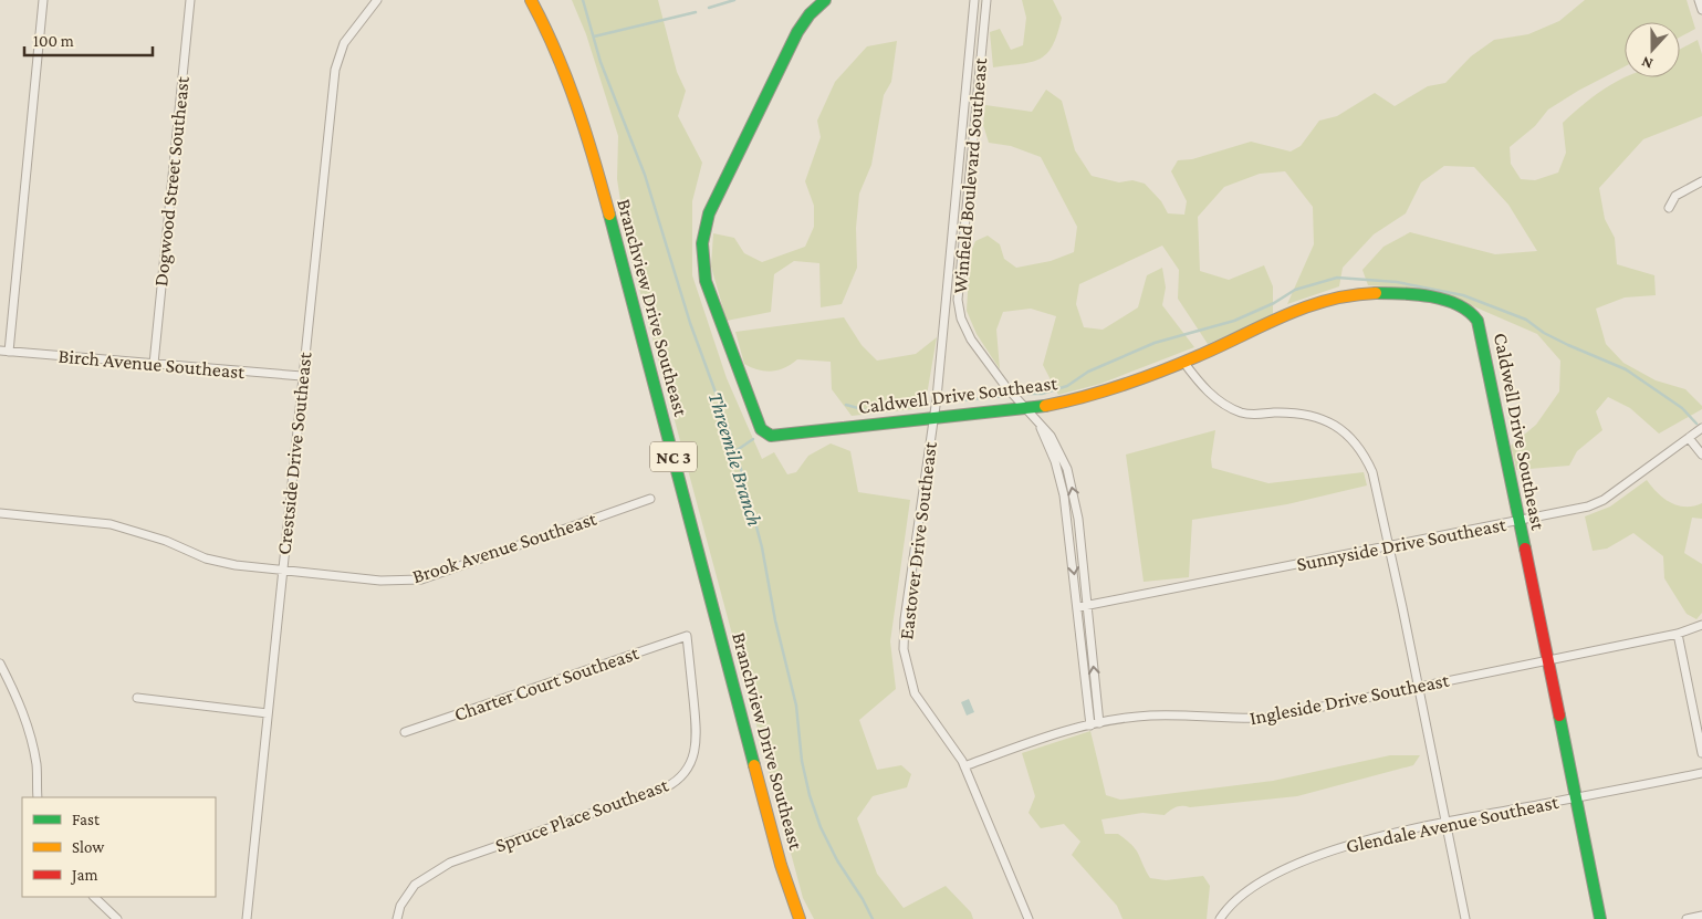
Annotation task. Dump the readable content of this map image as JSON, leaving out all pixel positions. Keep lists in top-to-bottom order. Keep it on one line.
{"streets":{"street":["Winfield Boulevard Southeast","Dogwood Street Southeast","Branchview Drive Southeast","Birch Avenue Southeast","Caldwell Drive Southeast","Crestside Drive Southeast","NC 3","Eastover Drive Southeast","Sunnyside Drive Southeast","Brook Avenue Southeast","Charter Court Southeast","Ingleside Drive Southeast","Spruce Place Southeast","Glendale Avenue Southeast"]},"crossings":[["Winfield Boulevard Southeast","Caldwell Drive Southeast"],["Winfield Boulevard Southeast","Eastover Drive Southeast"],["Winfield Boulevard Southeast","Sunnyside Drive Southeast"],["Winfield Boulevard Southeast","Ingleside Drive Southeast"],["Dogwood Street Southeast","Birch Avenue Southeast"],["Birch Avenue Southeast","Crestside Drive Southeast"],["Caldwell Drive Southeast","Eastover Drive Southeast"],["Caldwell Drive Southeast","Sunnyside Drive Southeast"],["Caldwell Drive Southeast","Ingleside Drive Southeast"],["Caldwell Drive Southeast","Glendale Avenue Southeast"],["Crestside Drive Southeast","Brook Avenue Southeast"],["Eastover Drive Southeast","Ingleside Drive Southeast"],["Charter Court Southeast","Spruce Place Southeast"]],"water":["Threemile Branch"],"legend":["Fast","Slow","Jam"],"scale_bar":"100 m","north":"bottom"}
